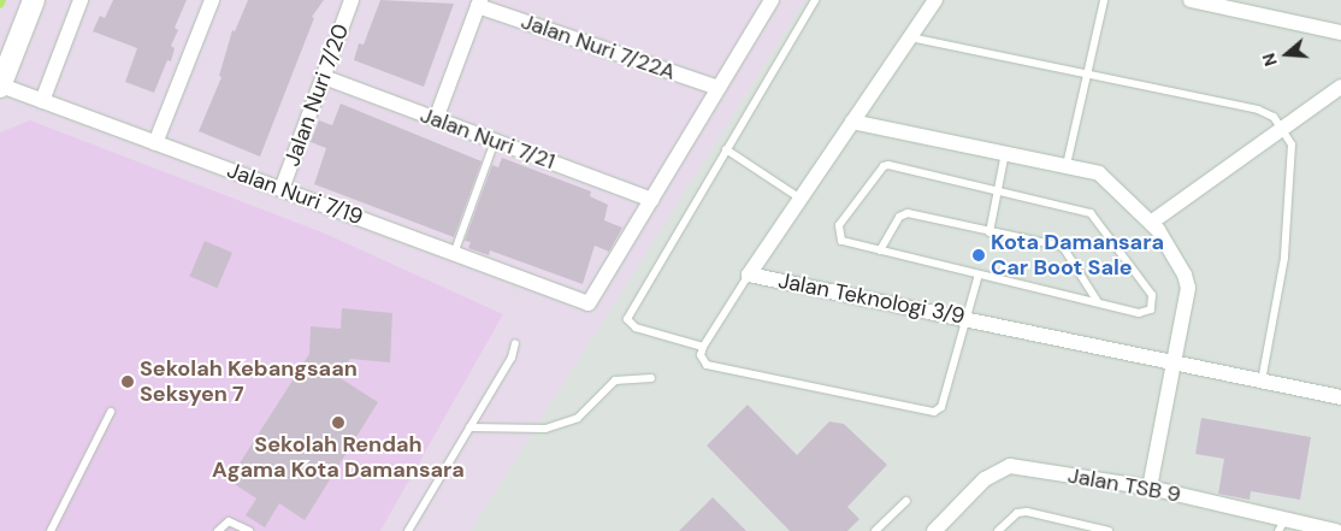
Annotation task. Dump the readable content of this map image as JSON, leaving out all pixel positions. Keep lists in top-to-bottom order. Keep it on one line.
{"streets":{"street":["Jalan Nuri 7/22A","Jalan Nuri 7/20","Jalan Nuri 7/21","Jalan Nuri 7/19","Jalan Teknologi 3/9","Jalan TSB 9"]},"crossings":[["Jalan Nuri 7/20","Jalan Nuri 7/21"],["Jalan Nuri 7/20","Jalan Nuri 7/19"],["Jalan Nuri 7/21","Jalan Nuri 7/19"]],"places":["Kota Damansara Car Boot Sale","Sekolah Kebangsaan Seksyen 7","Sekolah Rendah Agama Kota Damansara"],"north":"left"}
